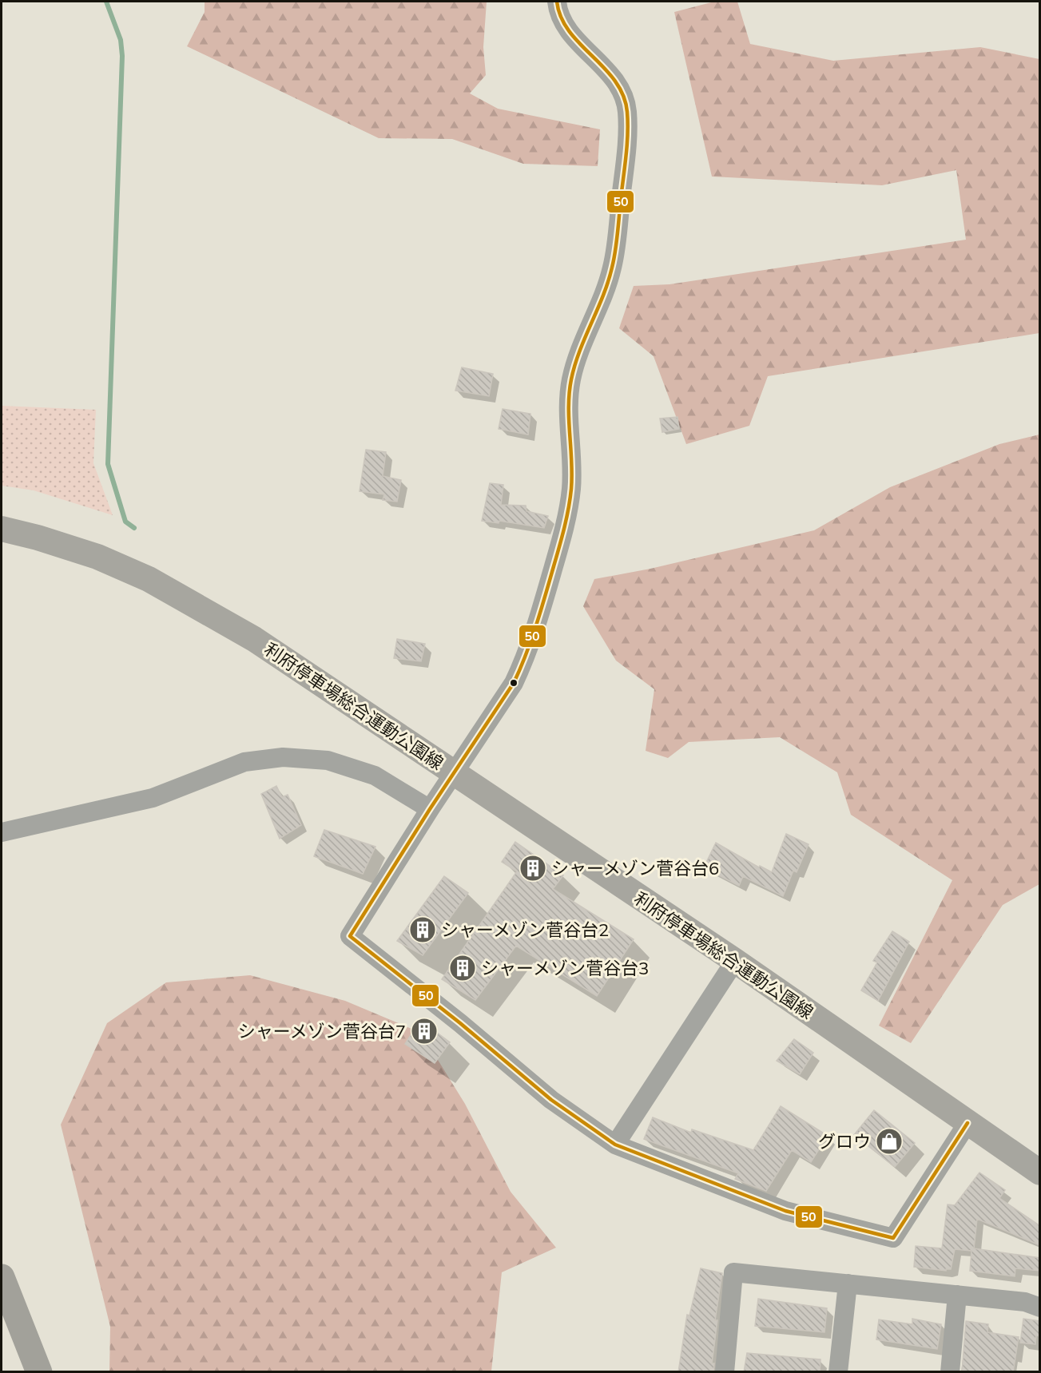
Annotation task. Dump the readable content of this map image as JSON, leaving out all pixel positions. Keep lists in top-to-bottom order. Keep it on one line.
{"streets":{"main road":["利府停車場総合運動公園線"]},"places":{"building":["シャーメゾン菅谷台6","シャーメゾン菅谷台2","シャーメゾン菅谷台3","シャーメゾン菅谷台7"],"shop":["グロウ"]},"lines":["transit line 50"]}
